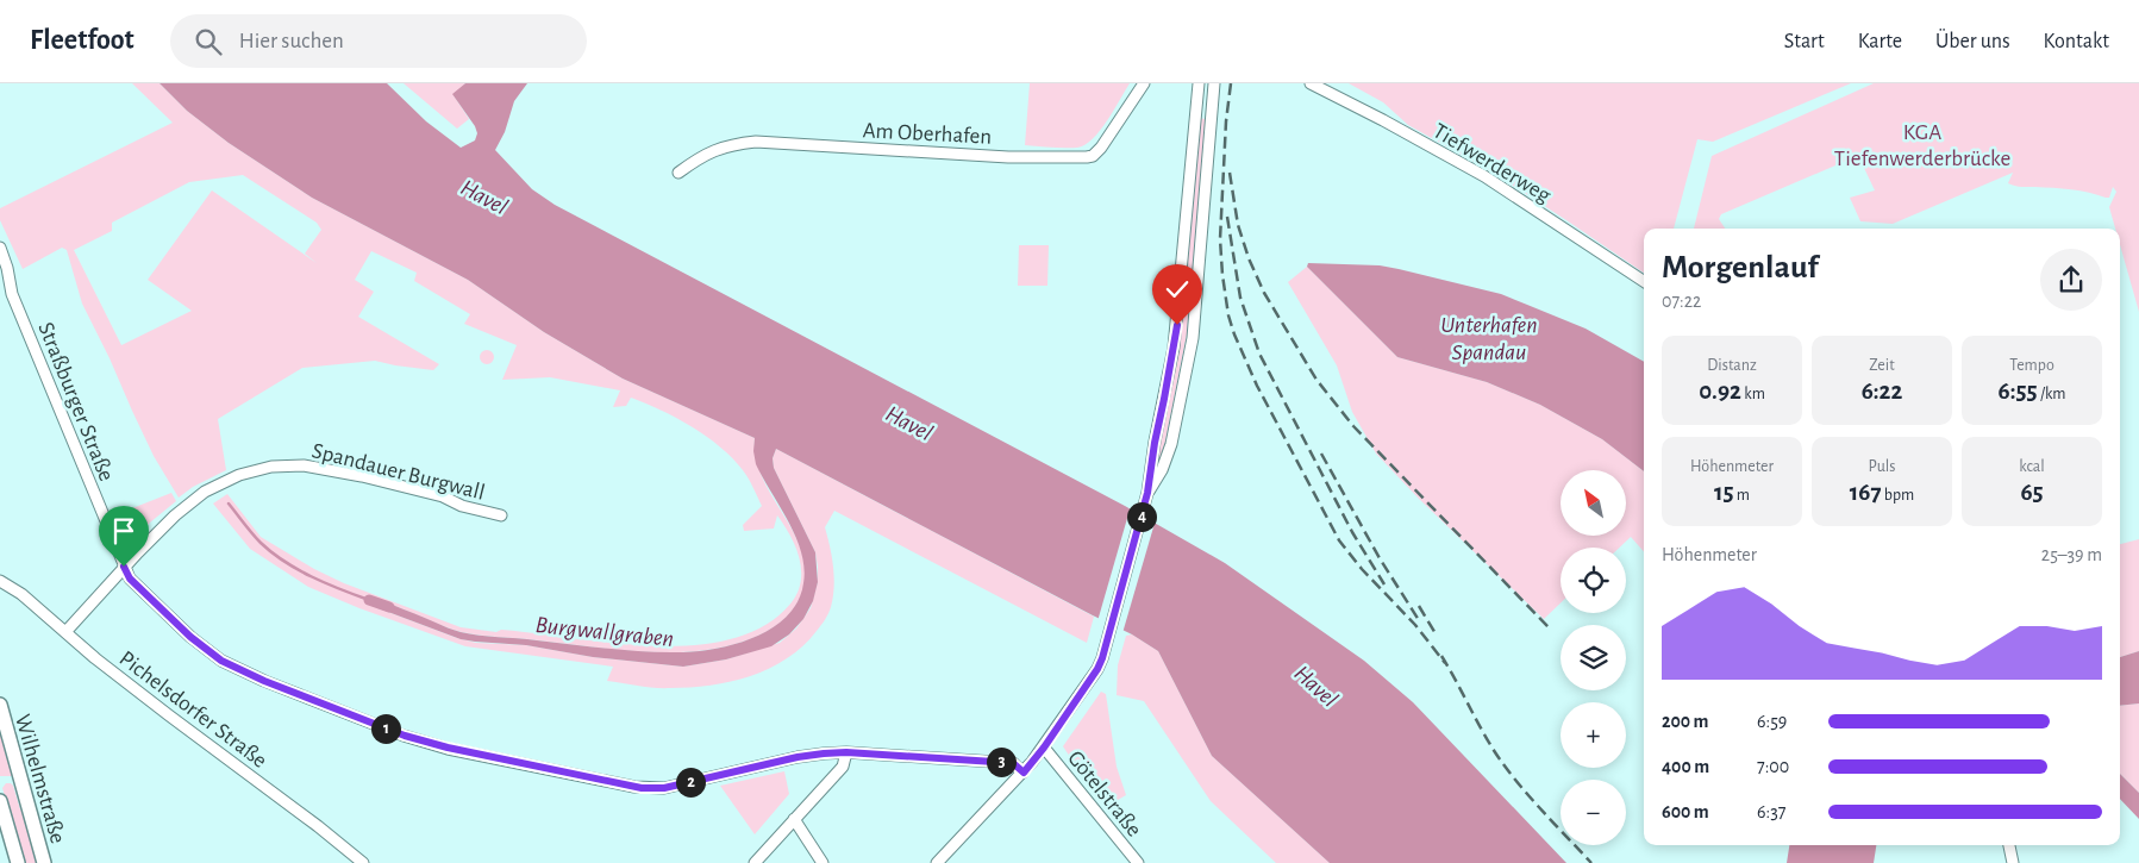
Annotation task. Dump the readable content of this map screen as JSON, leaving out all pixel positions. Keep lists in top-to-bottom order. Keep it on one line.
{"streets":{"main road":["Wilhelmstraße"],"street":["Am Oberhafen","Tiefwerderweg","Straßburger Straße","Spandauer Burgwall","Pichelsdorfer Straße","Götelstraße"]},"crossings":[["Straßburger Straße","Spandauer Burgwall"],["Straßburger Straße","Götelstraße"],["Spandauer Burgwall","Pichelsdorfer Straße"]],"water":["Havel","Unterhafen Spandau","Burgwallgraben"],"parks":["KGA Tiefenwerderbrücke"],"north":"top left","page":{"header":"Fleetfoot","search":"Hier suchen","nav":["Start","Karte","Über uns","Kontakt"],"heading":["Morgenlauf","07:22"],"stats":[["Distanz","0.92 km"],["Zeit","6:22"],["Tempo","6:55 /km"],["Höhenmeter","15 m"],["Puls","167 bpm"],["kcal","65"]],"map_buttons":["+","−"],"pins":["4","1","3","2"],"chart":["Höhenmeter","25–39 m"],"list":[{"name":"200 m","note":"6:59"},{"name":"400 m","note":"7:00"},{"name":"600 m","note":"6:37"}]}}
